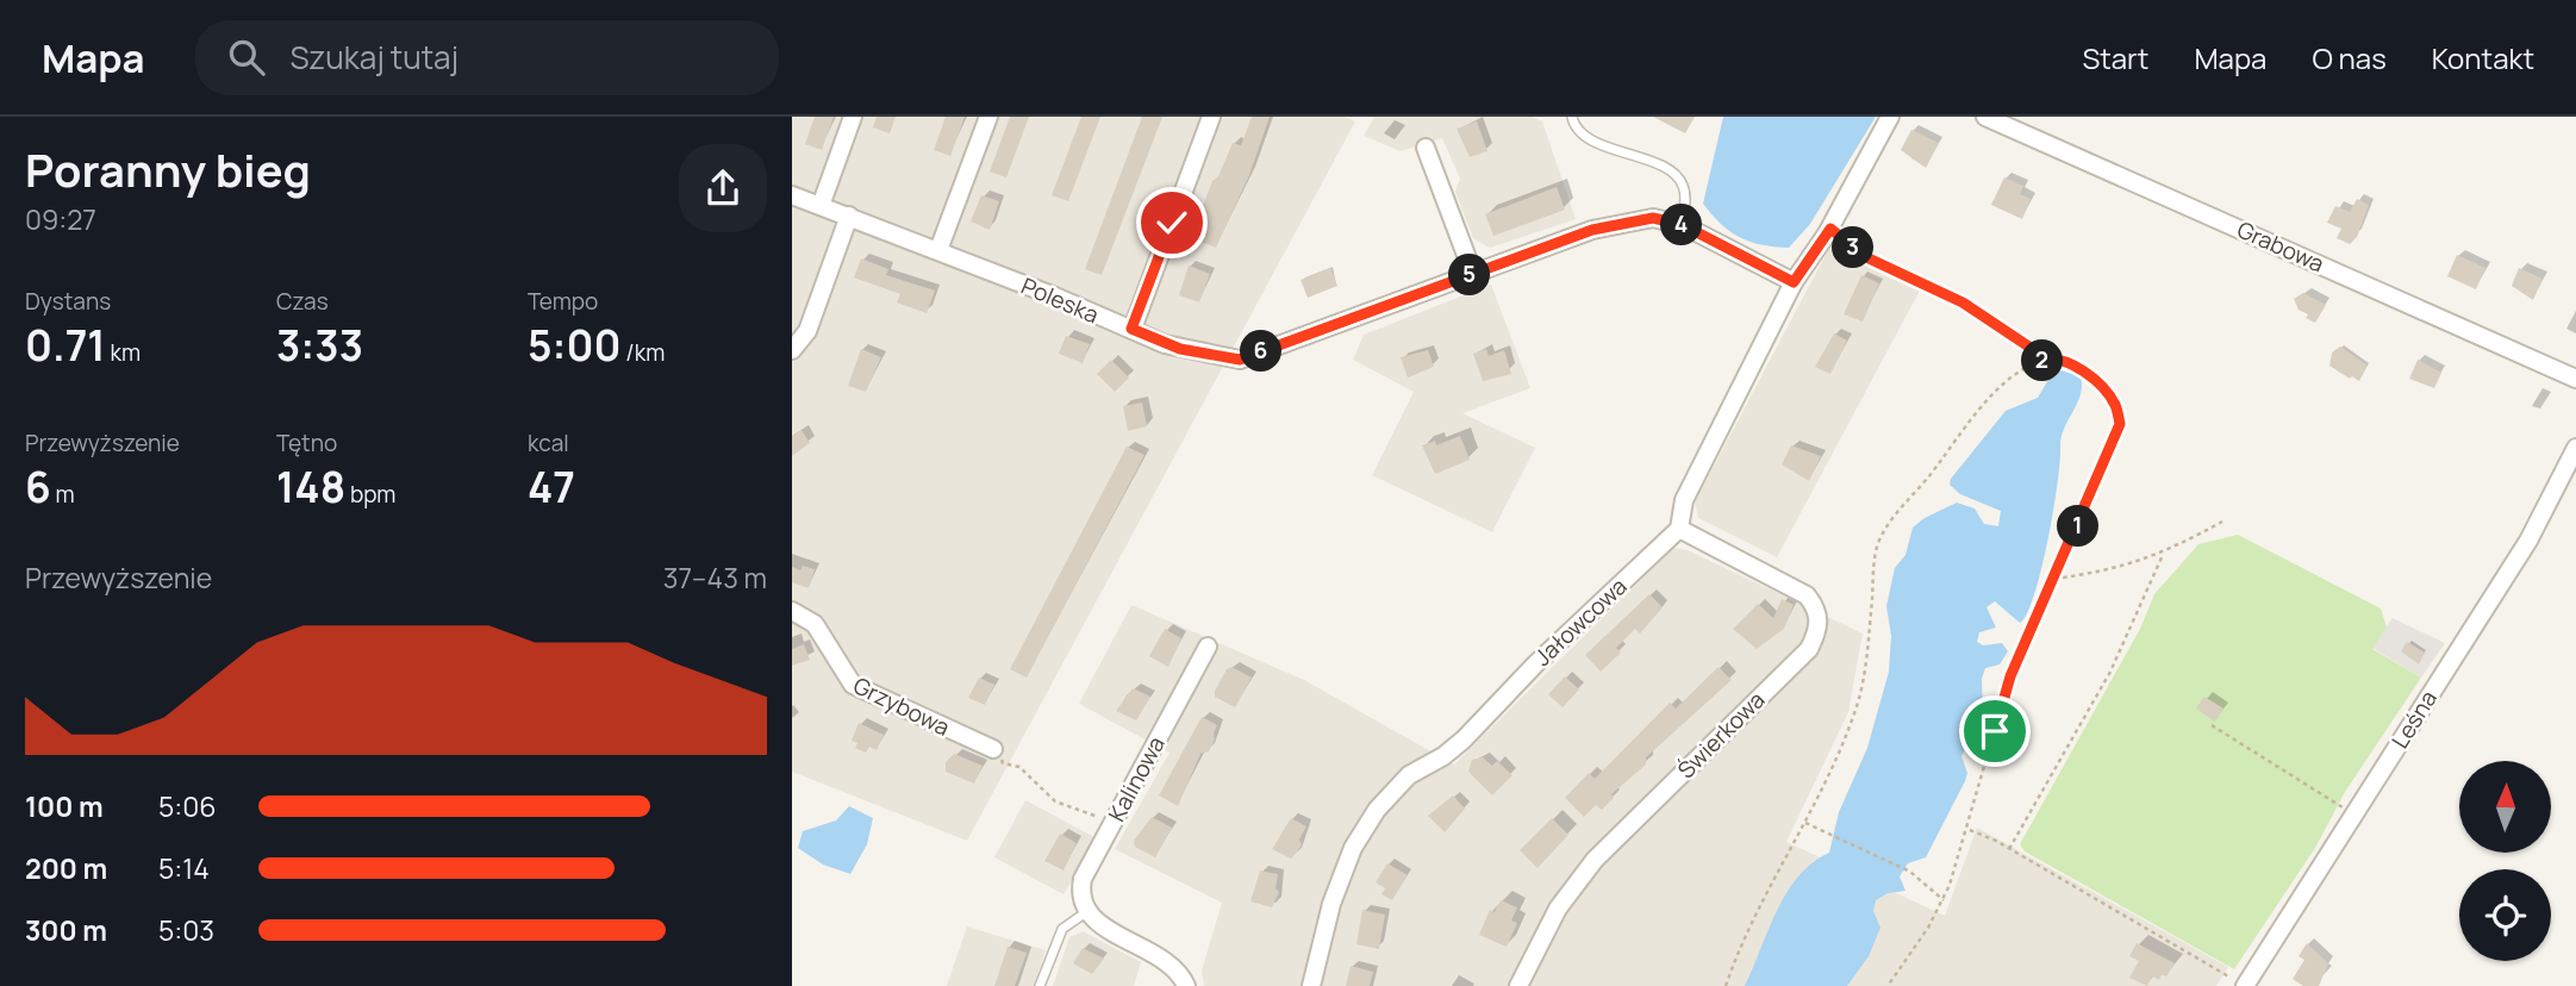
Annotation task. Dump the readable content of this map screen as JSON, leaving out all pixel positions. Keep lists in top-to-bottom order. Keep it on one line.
{"streets":{"street":["Grabowa","Poleska","Jałowcowa","Grzybowa","Leśna","Świerkowa","Kalinowa"]},"crossings":[["Jałowcowa","Świerkowa"]],"north":"top","page":{"header":"Mapa","search":"Szukaj tutaj","nav":["Start","Mapa","O nas","Kontakt"],"heading":["Poranny bieg","09:27"],"pins":["4","3","5","6","2","1"],"stats":[["Dystans","0.71 km"],["Czas","3:33"],["Tempo","5:00 /km"],["Przewyższenie","6 m"],["Tętno","148 bpm"],["kcal","47"]],"chart":["Przewyższenie","37–43 m"],"list":[{"name":"100 m","note":"5:06"},{"name":"200 m","note":"5:14"},{"name":"300 m","note":"5:03"}]}}
